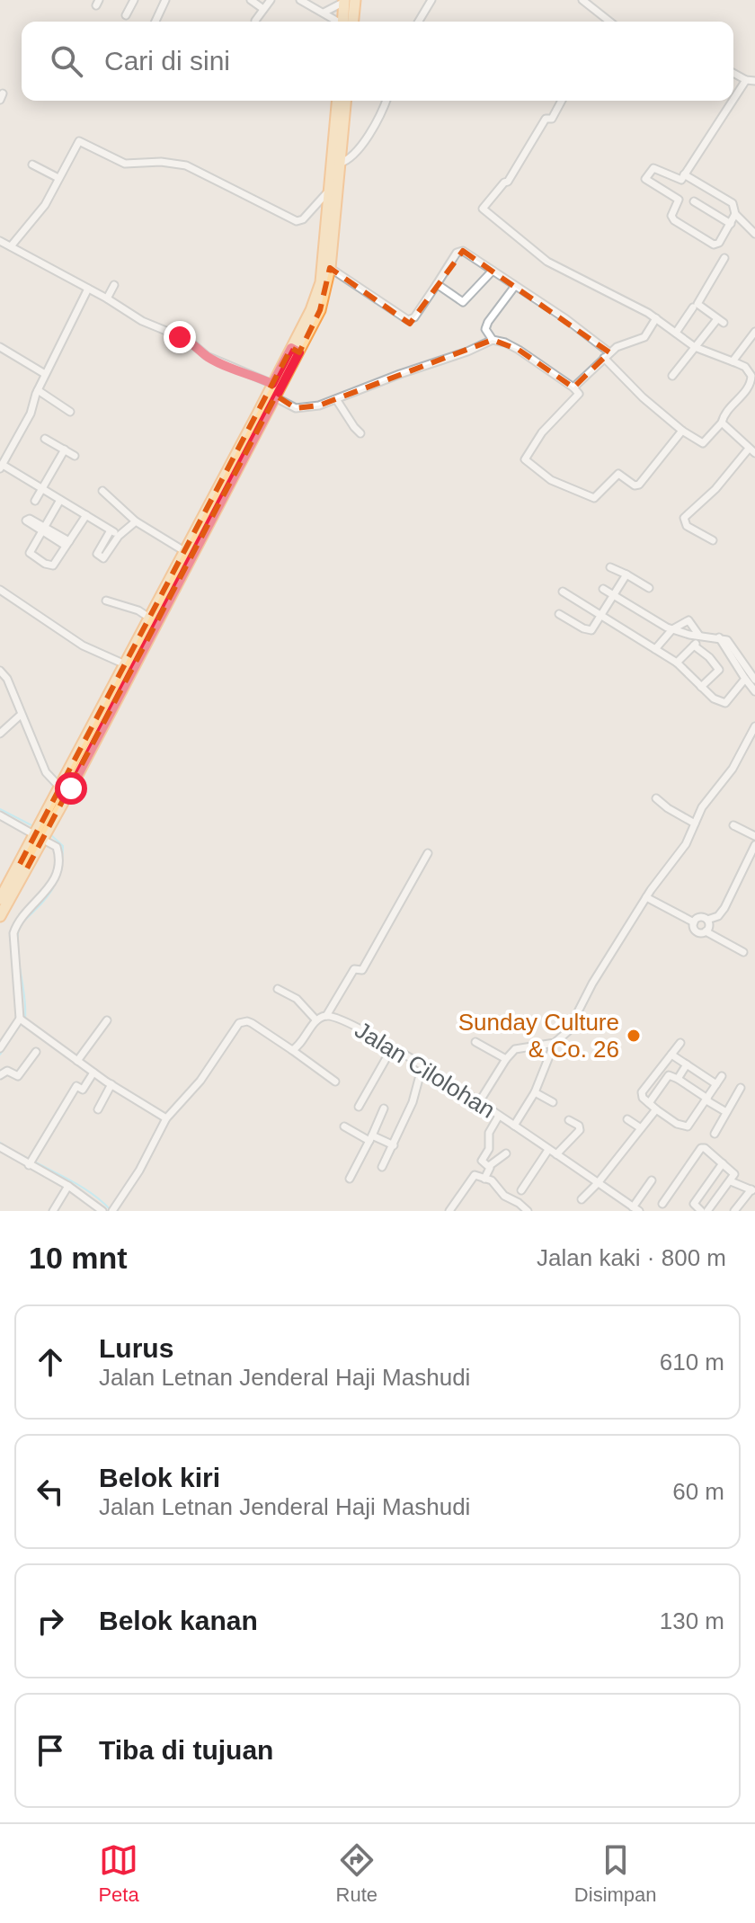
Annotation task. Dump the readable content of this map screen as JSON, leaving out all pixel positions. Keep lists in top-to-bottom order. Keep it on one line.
{"streets":{"street":["Jalan Cilolohan"]},"places":["Sunday Culture & Co. 26"],"page":{"search":"Cari di sini","heading":["10 mnt","Jalan kaki · 800 m"],"list":[["Lurus","Jalan Letnan Jenderal Haji Mashudi","610 m"],["Belok kiri","Jalan Letnan Jenderal Haji Mashudi","60 m"],["Belok kanan","130 m"],"Tiba di tujuan"],"nav":["Peta","Rute","Disimpan"]}}
